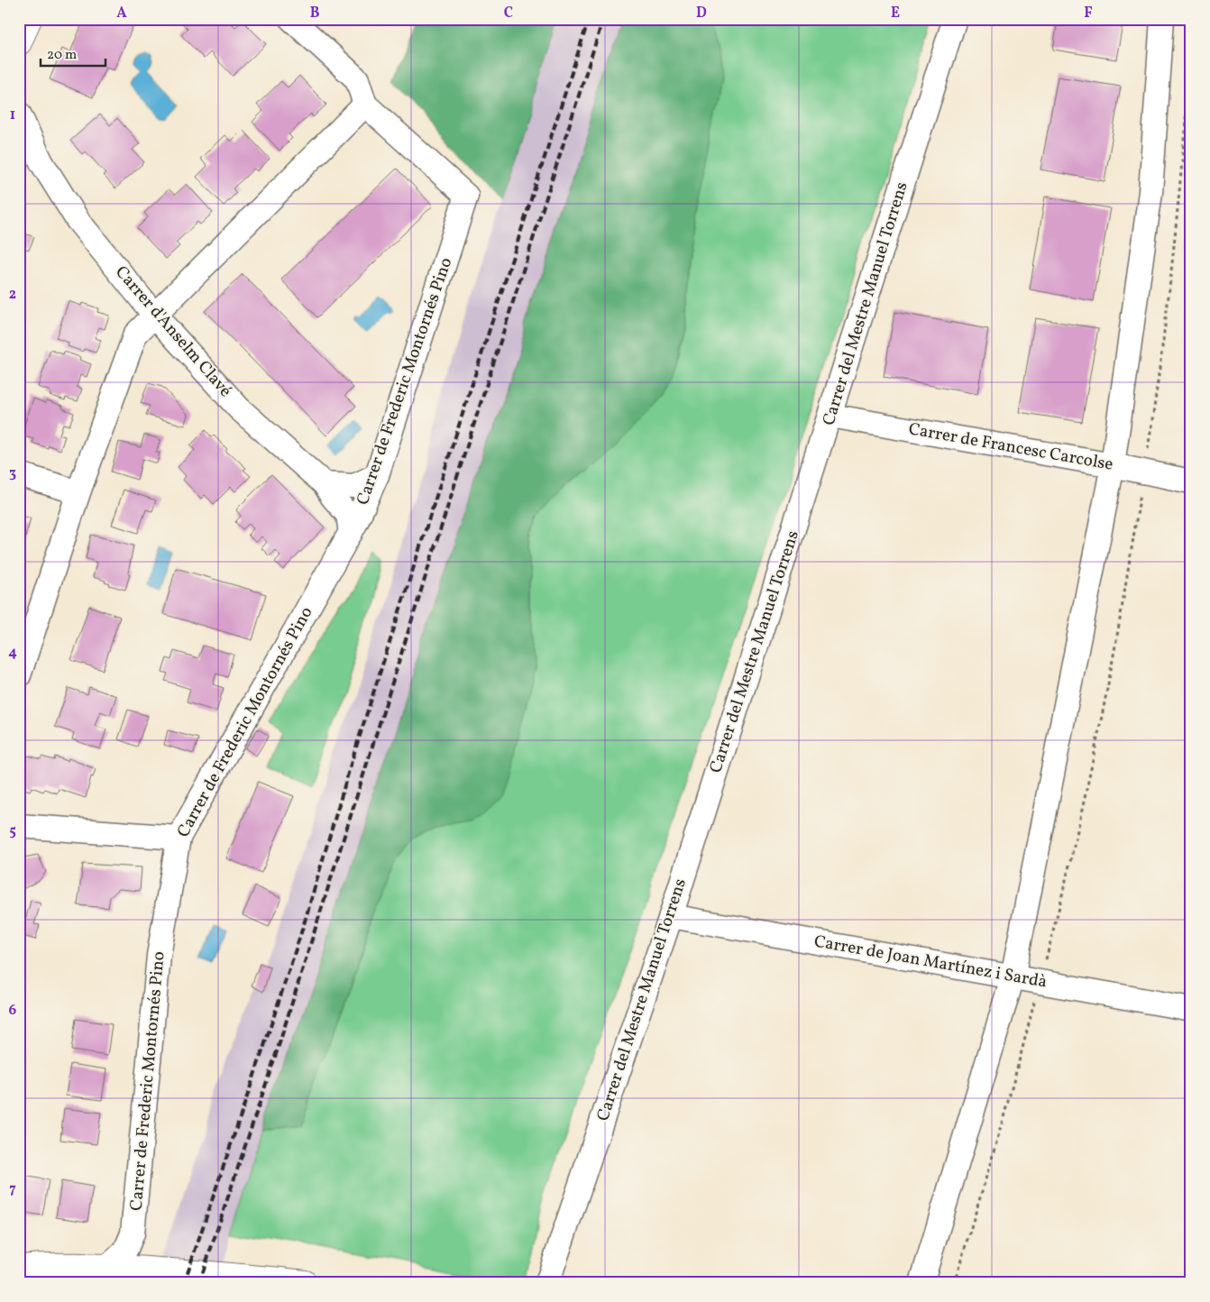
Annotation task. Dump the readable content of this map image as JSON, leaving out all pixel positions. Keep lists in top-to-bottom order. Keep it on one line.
{"streets":{"street":["Carrer del Mestre Manuel Torrens","Carrer d'Anselm Clavé","Carrer de Frederic Montornés Pino","Carrer de Francesc Carcolse","Carrer de Joan Martínez i Sardà"]},"crossings":[["Carrer del Mestre Manuel Torrens","Carrer de Francesc Carcolse"],["Carrer del Mestre Manuel Torrens","Carrer de Joan Martínez i Sardà"],["Carrer d'Anselm Clavé","Carrer de Frederic Montornés Pino"]],"scale_bar":"20 m","grid":{"columns":["A","B","C","D","E","F"],"rows":["1","2","3","4","5","6","7"]}}
